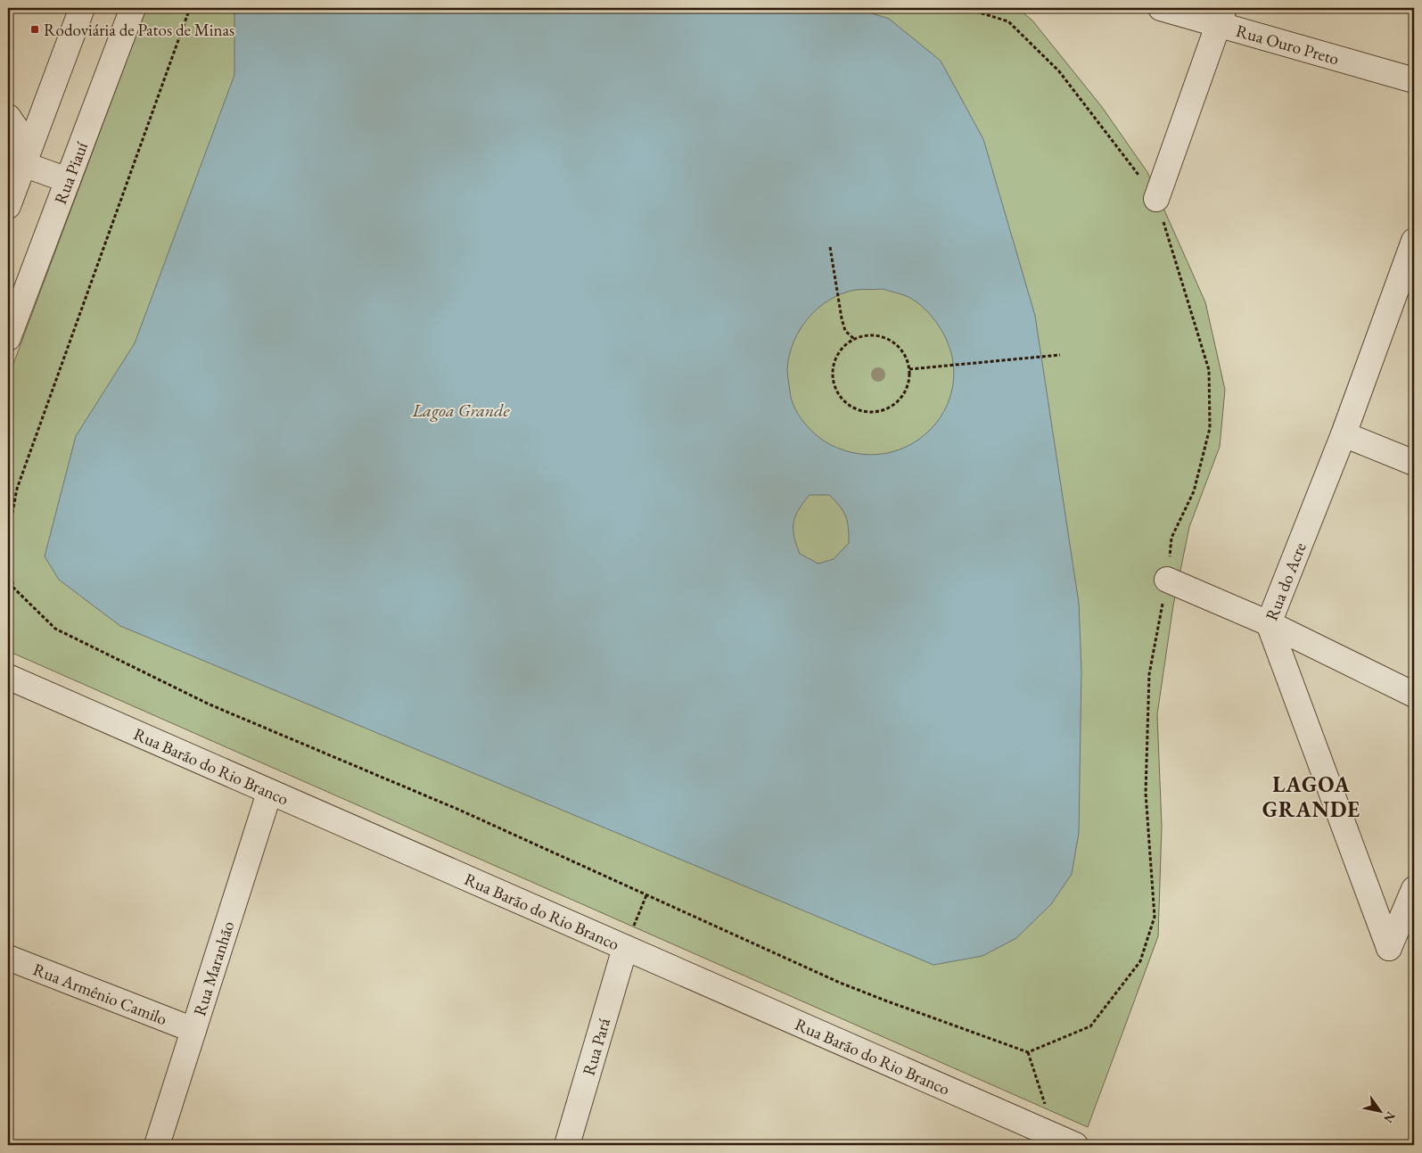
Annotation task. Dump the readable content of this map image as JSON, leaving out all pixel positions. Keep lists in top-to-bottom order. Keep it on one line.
{"streets":{"street":["Rua Ouro Preto","Rua Piauí","Rua do Acre","Rua Barão do Rio Branco","Rua Maranhão","Rua Armênio Camilo","Rua Pará"]},"crossings":[["Rua Barão do Rio Branco","Rua Maranhão"],["Rua Barão do Rio Branco","Rua Pará"],["Rua Maranhão","Rua Armênio Camilo"]],"districts":["LAGOA GRANDE"],"water":["Lagoa Grande"],"places":{"transit":["Rodoviária de Patos de Minas"]},"north":"bottom right"}
